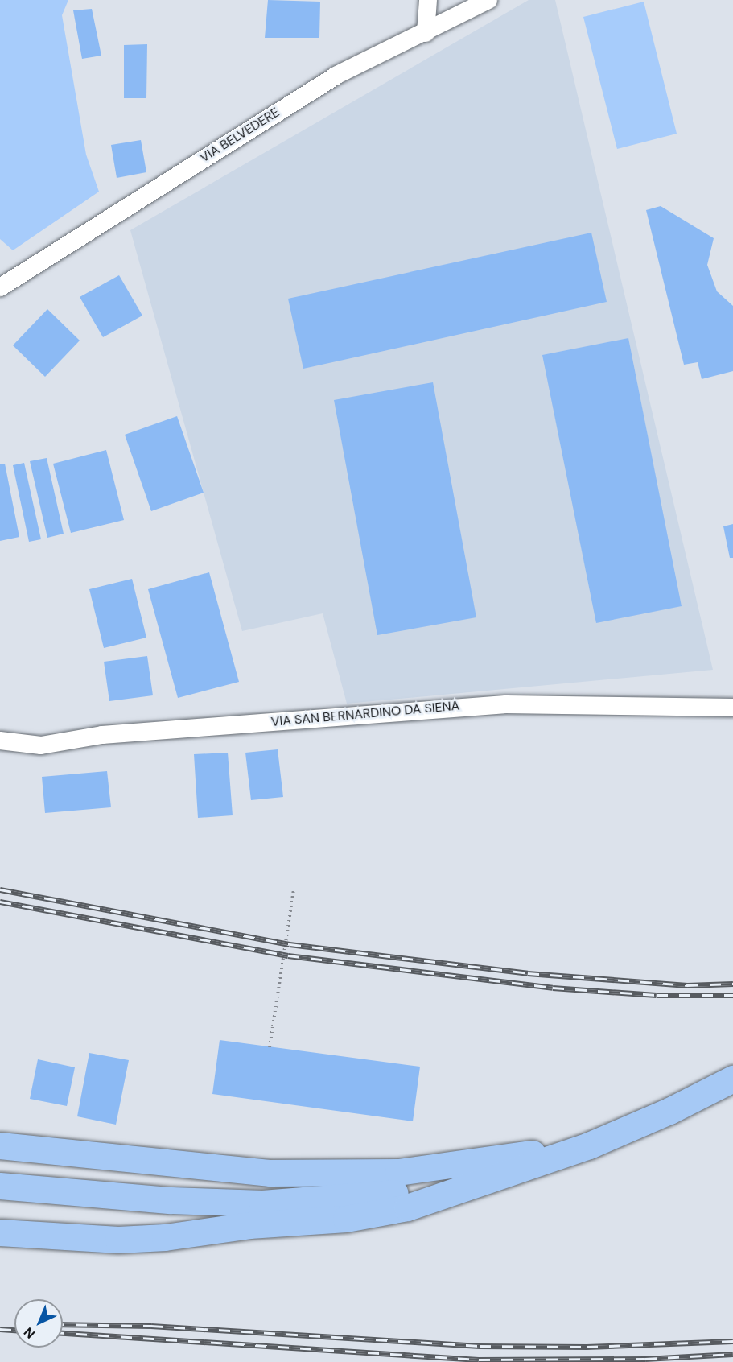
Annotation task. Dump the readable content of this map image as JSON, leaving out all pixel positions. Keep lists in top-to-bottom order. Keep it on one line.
{"streets":{"street":["VIA BELVEDERE","VIA SAN BERNARDINO DA SIENA"]},"north":"bottom left"}
